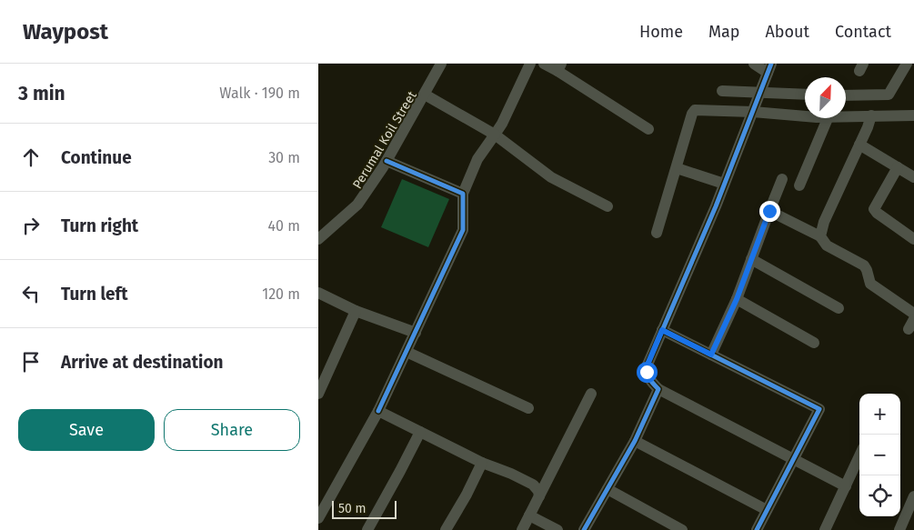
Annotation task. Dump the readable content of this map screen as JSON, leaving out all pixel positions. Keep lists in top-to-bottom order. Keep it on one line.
{"streets":{"street":["Perumal Koil Street"]},"scale_bar":"50 m","north":"top right","page":{"header":"Waypost","nav":["Home","Map","About","Contact"],"heading":["3 min","Walk · 190 m"],"list":[["Continue","30 m"],["Turn right","40 m"],["Turn left","120 m"],"Arrive at destination"],"map_buttons":["+","−"],"buttons":["Save","Share"],"scale":"50 m"}}
